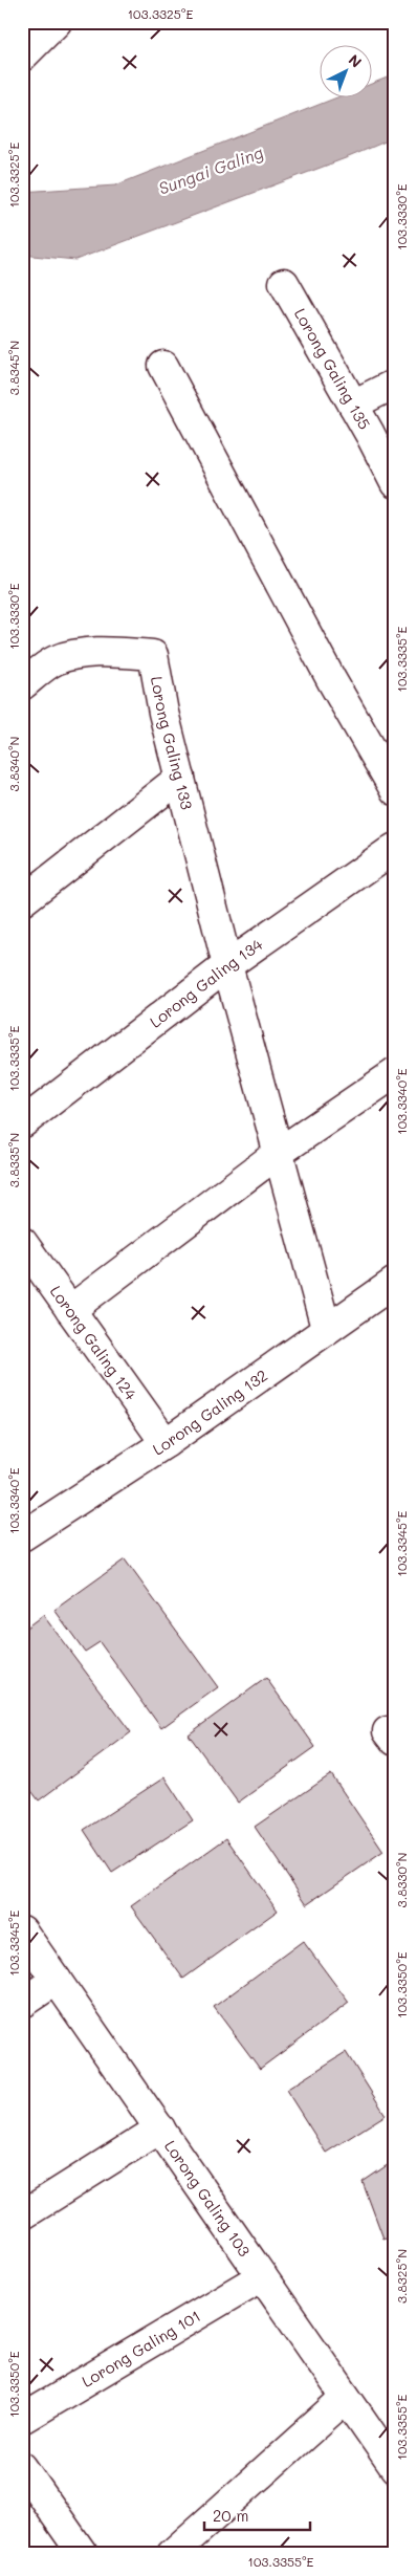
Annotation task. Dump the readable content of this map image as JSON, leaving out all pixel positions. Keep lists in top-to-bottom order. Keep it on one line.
{"streets":{"street":["Lorong Galing 135","Lorong Galing 133","Lorong Galing 134","Lorong Galing 124","Lorong Galing 132","Lorong Galing 103","Lorong Galing 101"]},"crossings":[["Lorong Galing 133","Lorong Galing 134"],["Lorong Galing 133","Lorong Galing 132"],["Lorong Galing 124","Lorong Galing 132"],["Lorong Galing 103","Lorong Galing 101"]],"water":["Sungai Galing"],"scale_bar":"20 m","north":"top right","coordinates":["103.3325°E","103.3330°E","3.8345°N","103.3335°E","3.8340°N","103.3340°E","3.8335°N","103.3345°E","3.8330°N","103.3350°E","3.8325°N","103.3355°E"]}
